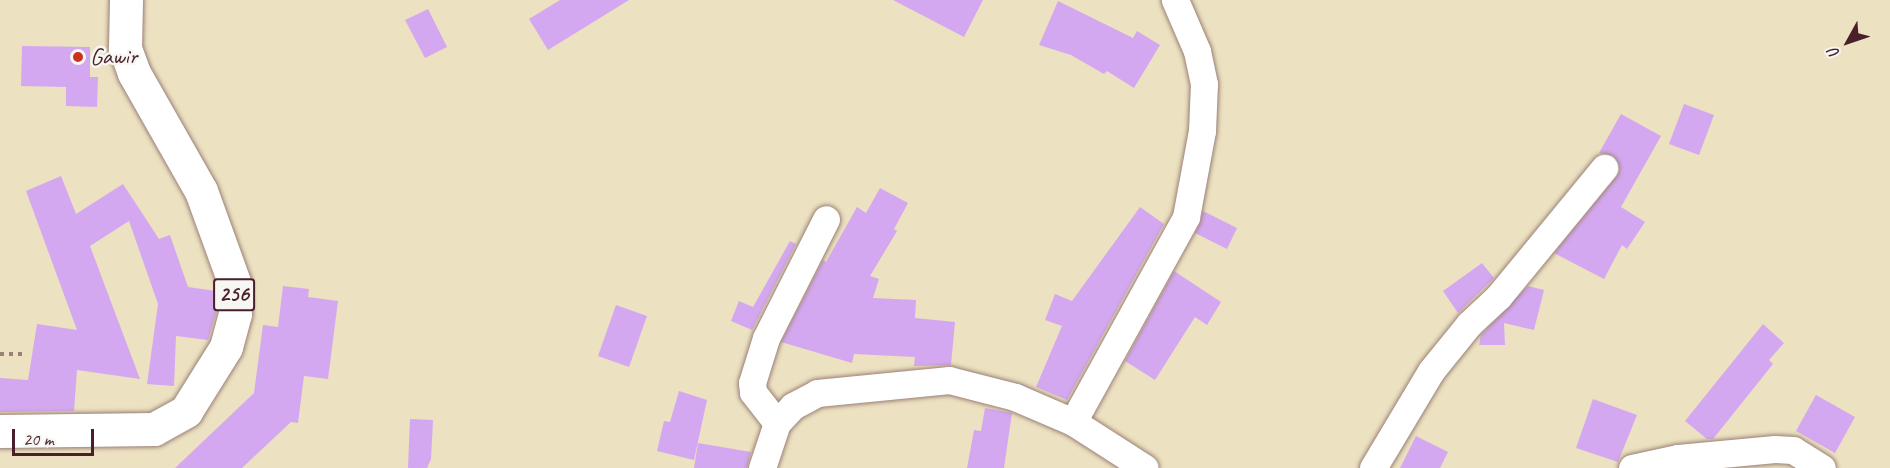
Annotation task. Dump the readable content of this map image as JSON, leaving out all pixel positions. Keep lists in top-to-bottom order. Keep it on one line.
{"streets":{"main road":["256"]},"places":["Gawir"],"scale_bar":"20 m","north":"bottom left"}
